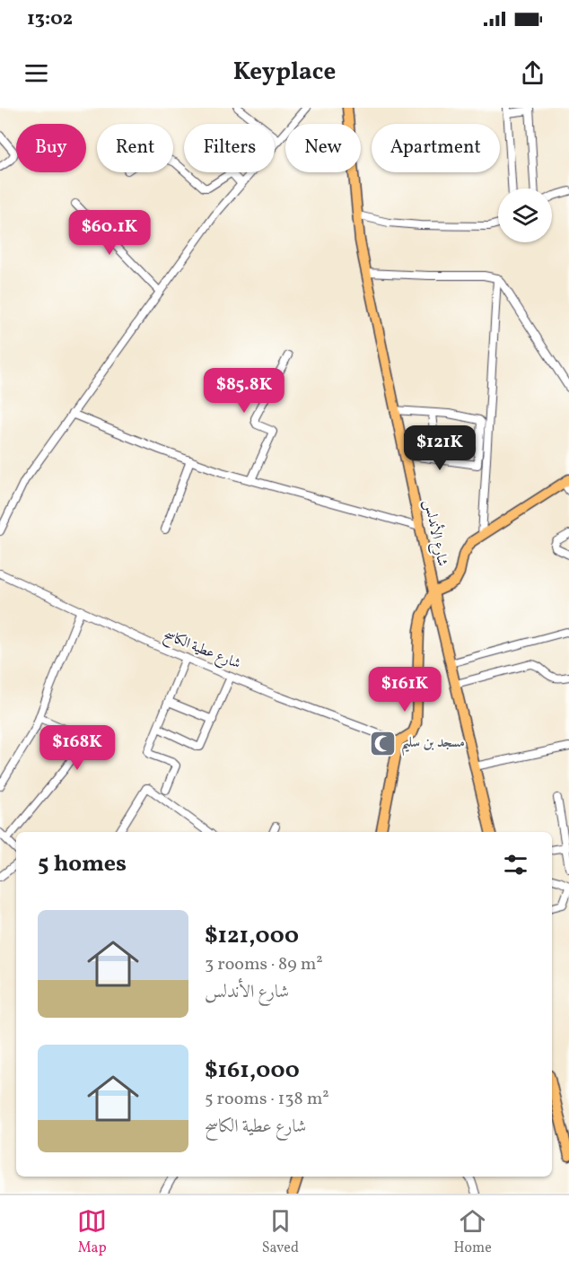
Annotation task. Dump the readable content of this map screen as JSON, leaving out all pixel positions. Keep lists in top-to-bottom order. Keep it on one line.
{"streets":{"main road":["شارع الأندلس"],"street":["شارع عطية الكاسح"]},"places":{"mosque":["مسجد بن سليم"]},"page":{"status":"13:02","header":"Keyplace","chip":["Buy","Rent","Filters","New","Apartment"],"price":["$60.1K","$85.8K","$121K","$161K","$168K"],"heading":"5 homes","list":[{"name":"$121,000","note":"3 rooms · 89 m² · شارع الأندلس"},{"name":"$161,000","note":"5 rooms · 138 m² · شارع عطية الكاسح"}],"tabs":["Map","Saved","Home"]}}
